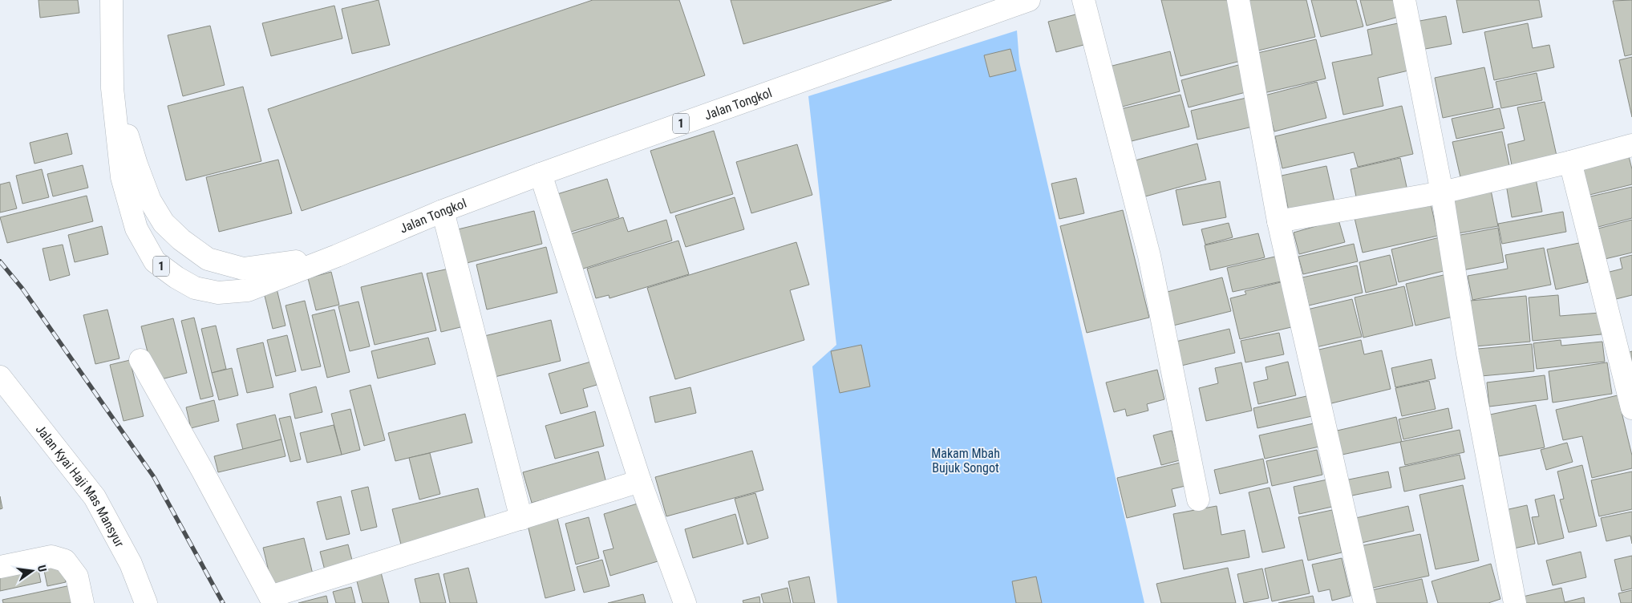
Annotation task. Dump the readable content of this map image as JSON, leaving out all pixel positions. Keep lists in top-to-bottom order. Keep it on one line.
{"streets":{"main road":["Jalan Tongkol","1","Jalan Kyai Haji Mas Mansyur"]},"crossings":[["Jalan Tongkol","1"]],"parks":["Makam Mbah Bujuk Songot"],"north":"right"}
